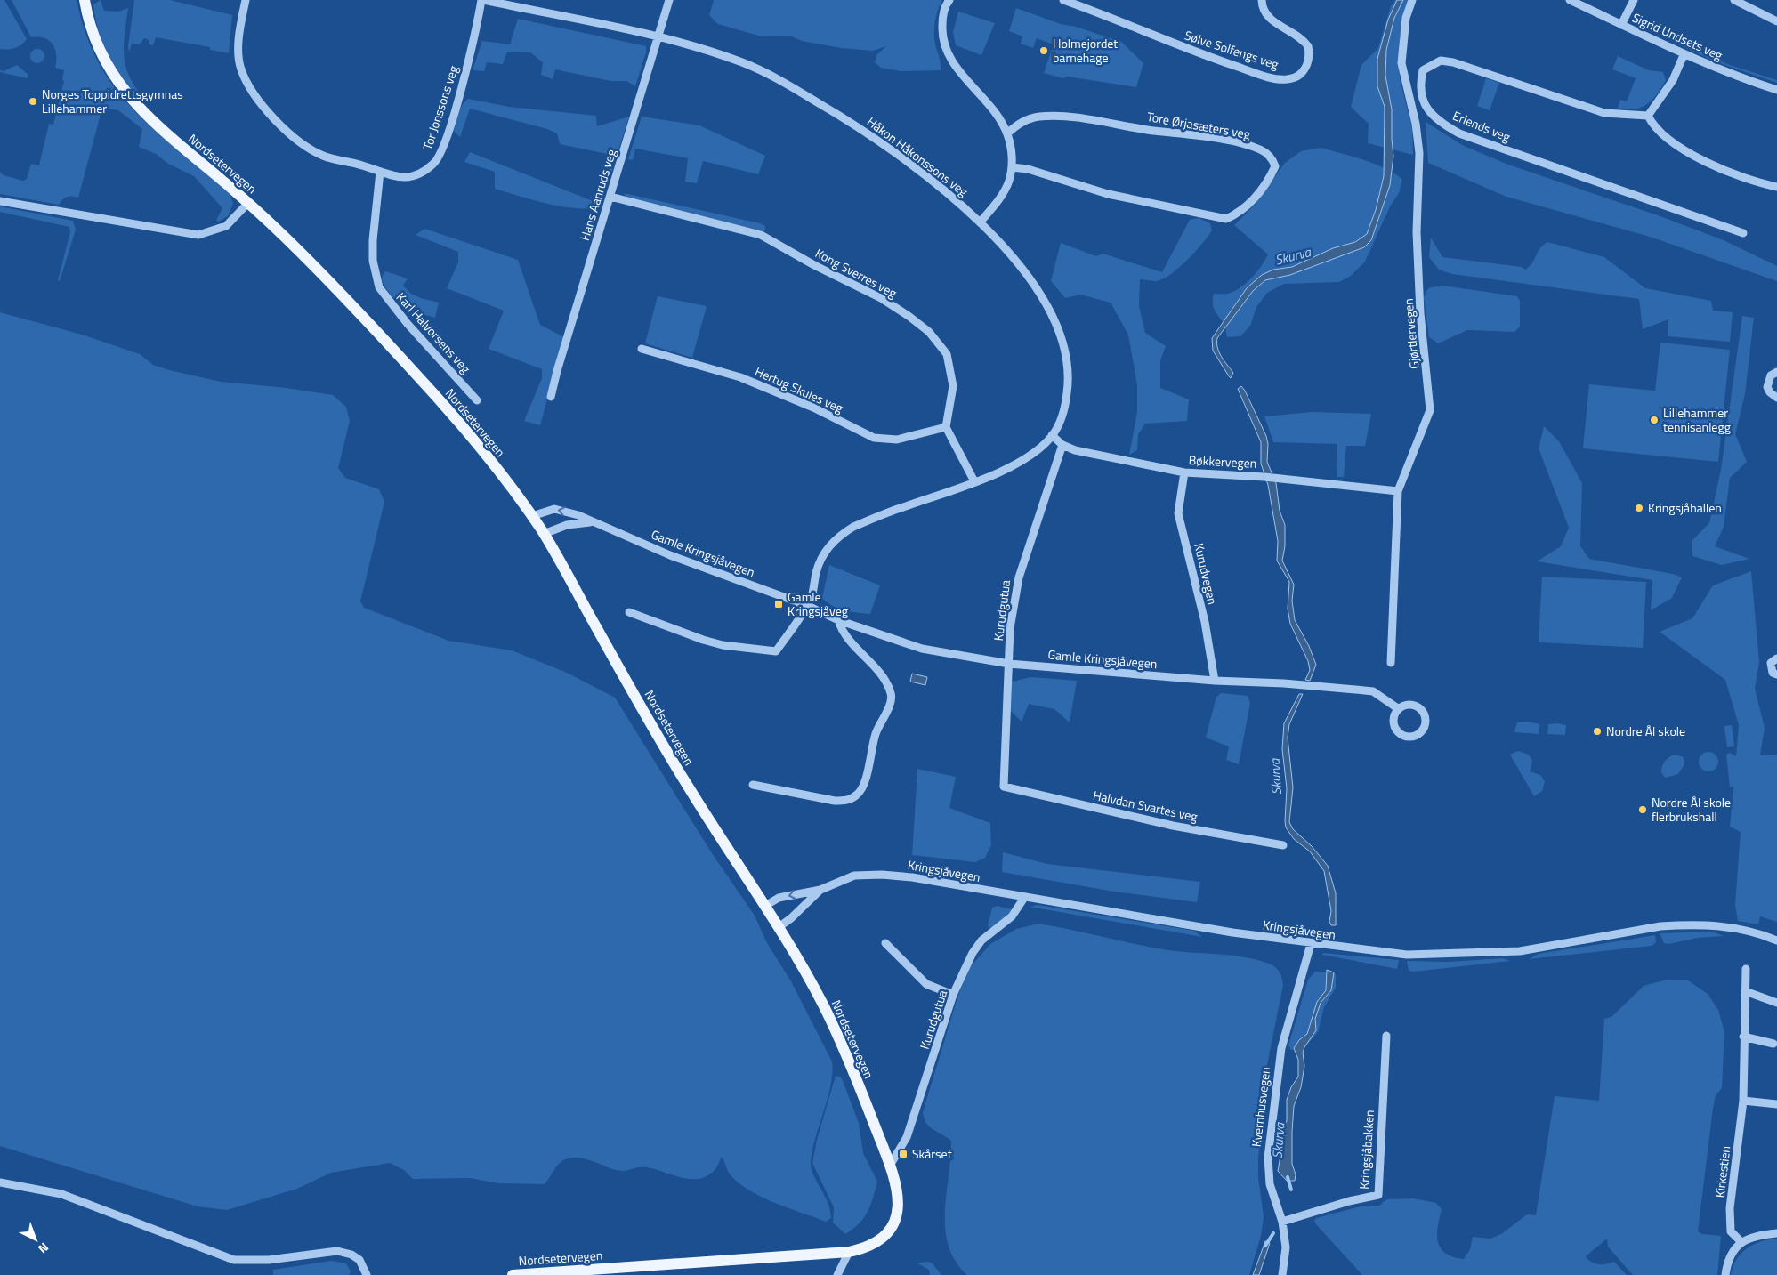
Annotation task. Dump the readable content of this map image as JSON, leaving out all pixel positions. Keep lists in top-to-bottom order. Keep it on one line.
{"streets":{"main road":["Nordsetervegen"],"street":["Sigrid Undsets veg","Sølve Solfengs veg","Tor Jonssons veg","Tore Ørjasæters veg","Erlends veg","Håkon Håkonssons veg","Hans Aanruds veg","Kong Sverres veg","Karl Halvorsens veg","Gjørtlervegen","Hertug Skules veg","Bøkkervegen","Gamle Kringsjåvegen","Kurudvegen","Kurudgutua","Halvdan Svartes veg","Kringsjåvegen","Kvernhusvegen","Kringsjåbakken","Kirkestien"]},"crossings":[["Tor Jonssons veg","Håkon Håkonssons veg"],["Tor Jonssons veg","Karl Halvorsens veg"],["Håkon Håkonssons veg","Hans Aanruds veg"],["Håkon Håkonssons veg","Bøkkervegen"],["Håkon Håkonssons veg","Gamle Kringsjåvegen"],["Nordsetervegen","Gamle Kringsjåvegen"],["Nordsetervegen","Kurudgutua"],["Nordsetervegen","Kringsjåvegen"],["Hans Aanruds veg","Kong Sverres veg"],["Kong Sverres veg","Hertug Skules veg"],["Gjørtlervegen","Bøkkervegen"],["Bøkkervegen","Kurudvegen"],["Bøkkervegen","Kurudgutua"],["Gamle Kringsjåvegen","Kurudvegen"],["Gamle Kringsjåvegen","Kurudgutua"],["Kurudgutua","Halvdan Svartes veg"],["Kurudgutua","Kringsjåvegen"],["Kringsjåvegen","Kvernhusvegen"],["Kvernhusvegen","Kringsjåbakken"]],"water":["Skurva"],"places":{"other":["Holmejordet barnehage","Norges Toppidrettsgymnas Lillehammer","Lillehammer tennisanlegg","Kringsjåhallen","Nordre Ål skole","Nordre Ål skole flerbrukshall"],"transit":["Gamle Kringsjåveg","Skårset"]},"north":"bottom right"}
